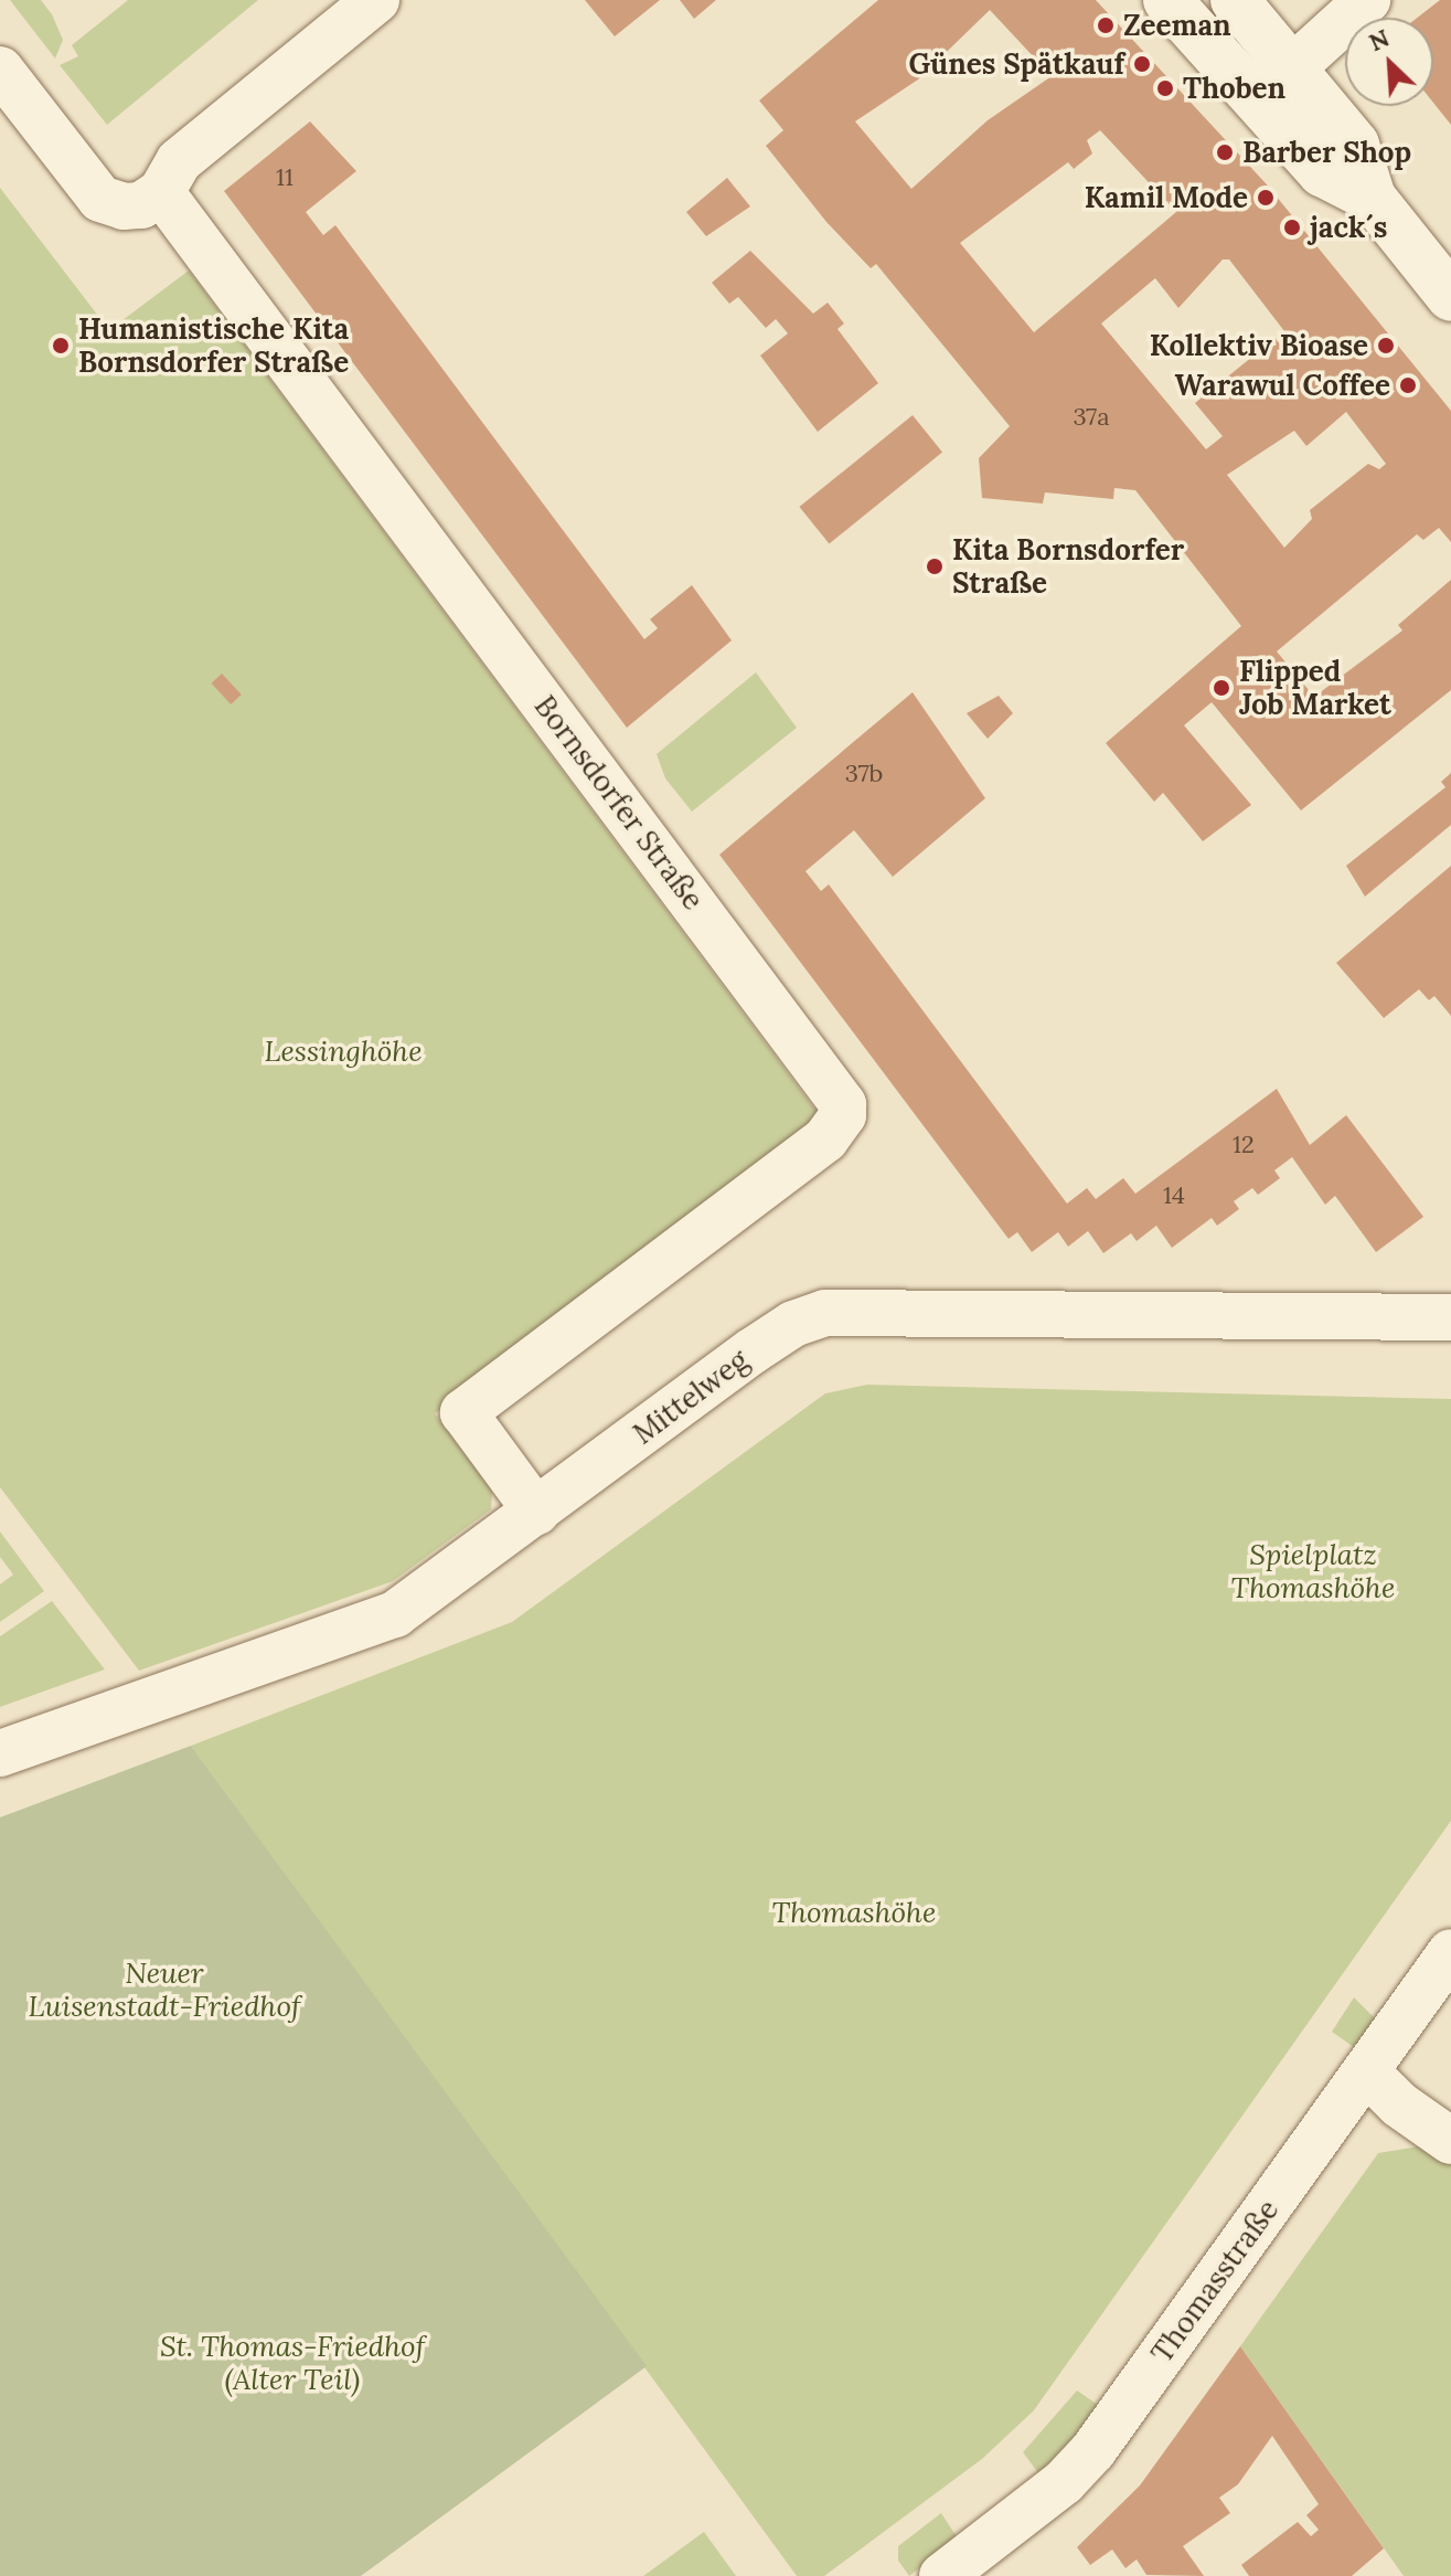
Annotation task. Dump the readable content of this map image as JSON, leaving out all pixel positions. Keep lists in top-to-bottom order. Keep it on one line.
{"streets":{"street":["Bornsdorfer Straße","Mittelweg","Thomasstraße"]},"crossings":[["Bornsdorfer Straße","Mittelweg"]],"parks":["Lessinghöhe","Spielplatz Thomashöhe","Thomashöhe","Neuer Luisenstadt-Friedhof","St. Thomas-Friedhof (Alter Teil)"],"places":["Zeeman","Günes Spätkauf","Thoben","Barber Shop","Kamil Mode","jack´s","Humanistische Kita Bornsdorfer Straße","Kollektiv Bioase","Warawul Coffee","Kita Bornsdorfer Straße","Flipped Job Market"],"house_numbers":["11","37a","37b","12","14"],"north":"top left"}
